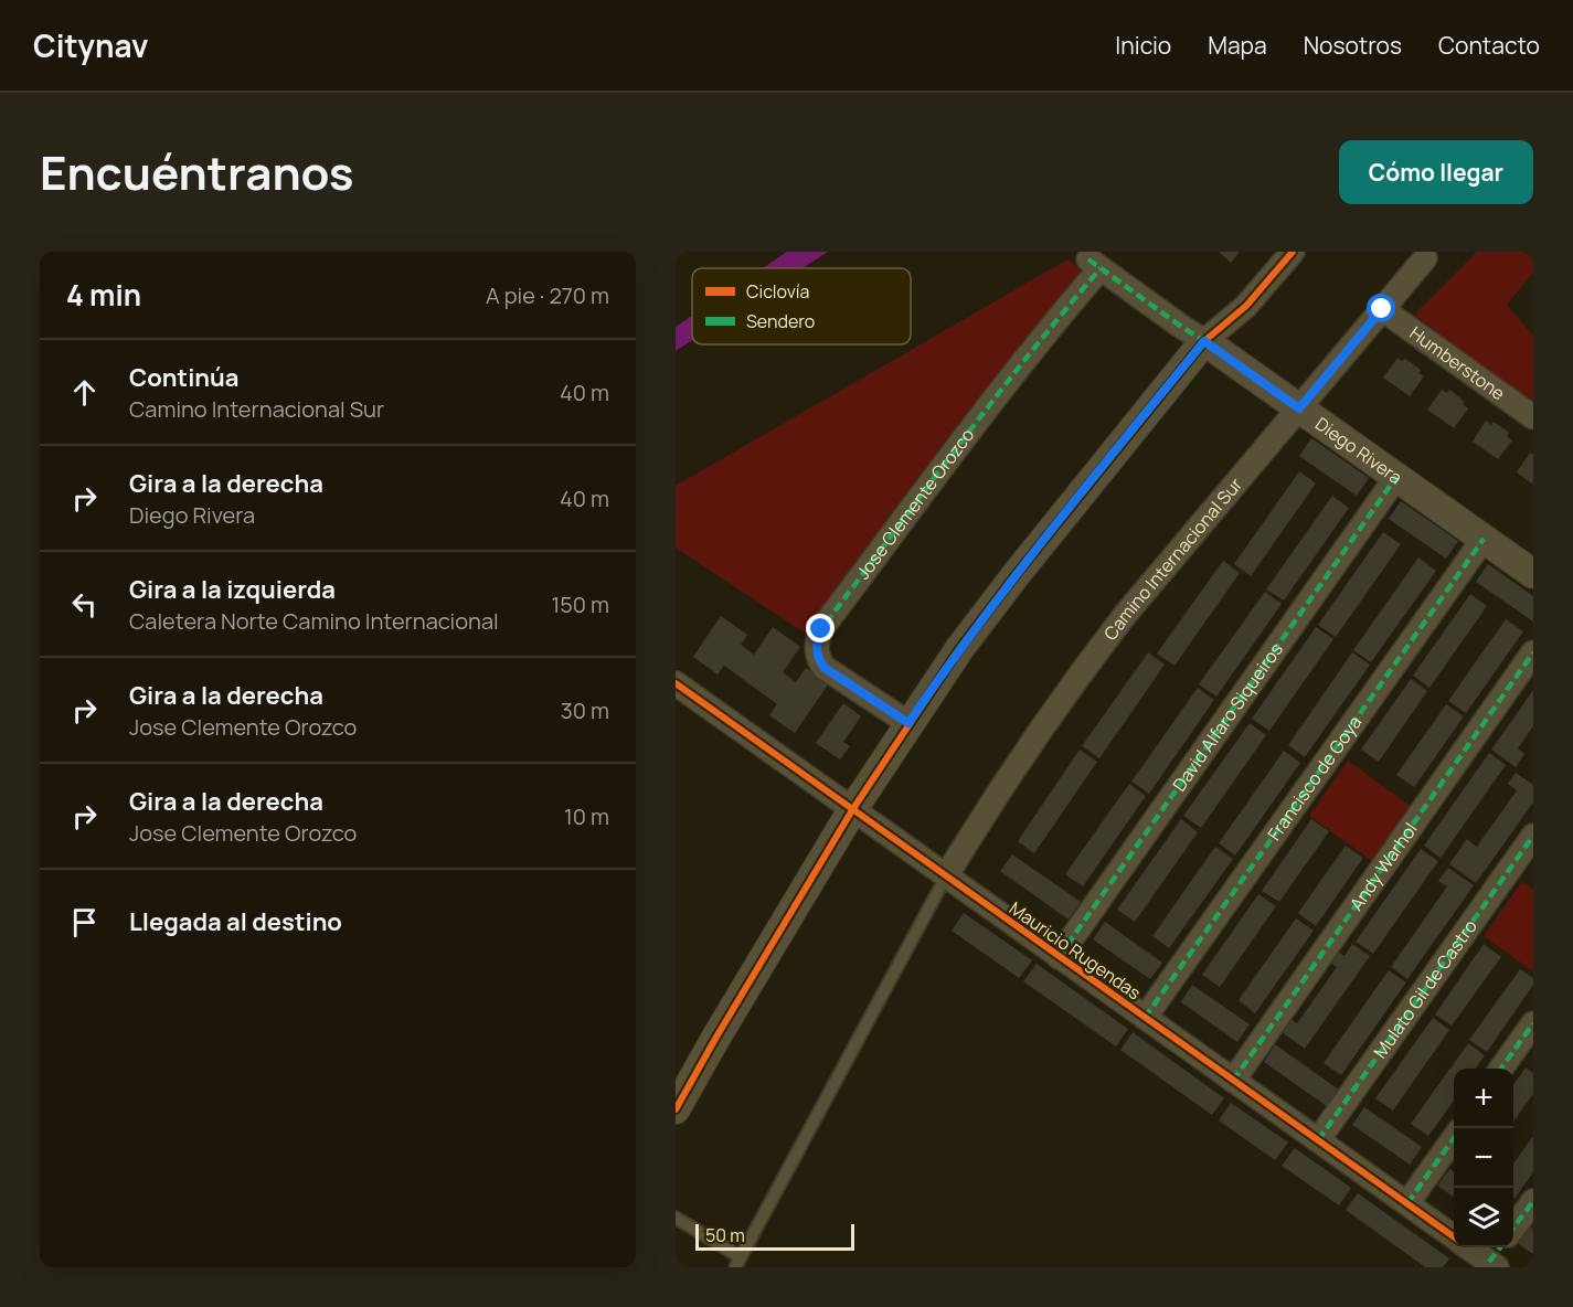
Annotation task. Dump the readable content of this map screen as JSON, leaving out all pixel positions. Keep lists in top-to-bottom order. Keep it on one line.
{"streets":{"street":["Humberstone","Diego Rivera","Jose Clemente Orozco","Camino Internacional Sur","David Alfaro Siqueiros","Francisco de Goya","Andy Warhol","Mauricio Rugendas","Mulato Gil de Castro"]},"crossings":[["Humberstone","Camino Internacional Sur"],["Diego Rivera","Jose Clemente Orozco"],["Diego Rivera","Camino Internacional Sur"],["Diego Rivera","David Alfaro Siqueiros"],["Diego Rivera","Francisco de Goya"],["Camino Internacional Sur","Mauricio Rugendas"],["David Alfaro Siqueiros","Mauricio Rugendas"],["Francisco de Goya","Mauricio Rugendas"],["Andy Warhol","Mauricio Rugendas"],["Mauricio Rugendas","Mulato Gil de Castro"]],"legend":["Ciclovía","Sendero"],"scale_bar":"50 m","page":{"header":"Citynav","nav":["Inicio","Mapa","Nosotros","Contacto"],"title":"Encuéntranos","buttons":"Cómo llegar","heading":["4 min","A pie · 270 m"],"list":[["Continúa","Camino Internacional Sur","40 m"],["Gira a la derecha","Diego Rivera","40 m"],["Gira a la izquierda","Caletera Norte Camino Internacional","150 m"],["Gira a la derecha","Jose Clemente Orozco","30 m"],["Gira a la derecha","Jose Clemente Orozco","10 m"],"Llegada al destino"],"map_buttons":["+","−"],"scale":"50 m"}}
